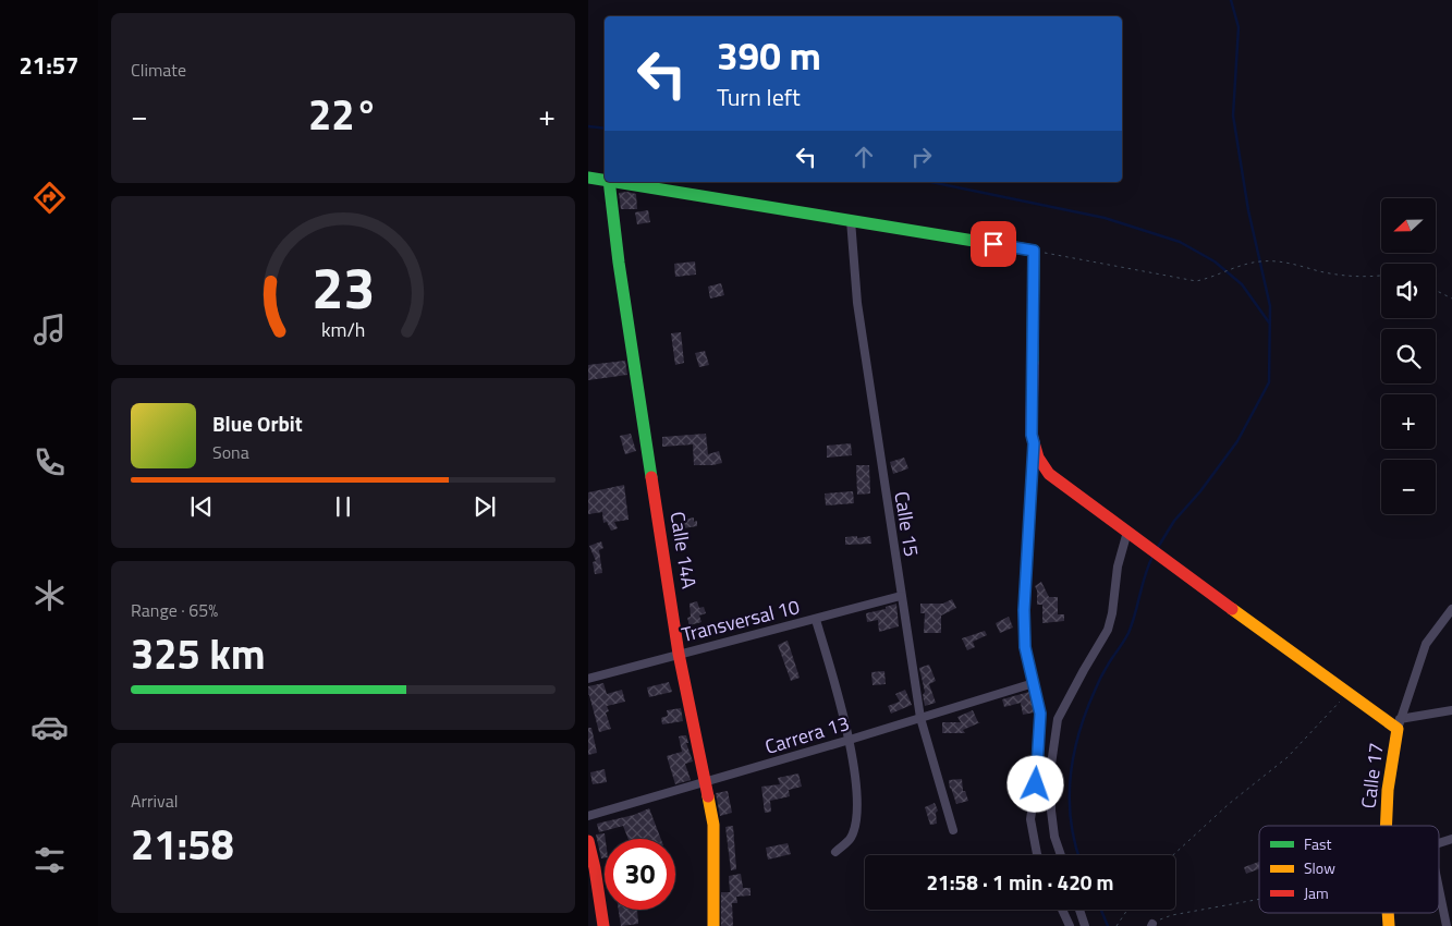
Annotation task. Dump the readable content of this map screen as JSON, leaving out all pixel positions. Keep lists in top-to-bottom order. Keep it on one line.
{"streets":{"street":["Calle 15","Calle 14A","Transversal 10","Carrera 13","Calle 17"]},"crossings":[["Calle 15","Transversal 10"],["Calle 15","Carrera 13"],["Calle 14A","Transversal 10"],["Calle 14A","Carrera 13"]],"legend":["Fast","Slow","Jam"],"north":"left","page":{"tabs":"21:57","tile":["Climate",["Range · 65%","325 km"],["Arrival","21:58"]],"turn":["390 m","Turn left"],"heat":["−","22°","+"],"map_buttons":["+","−"],"song":["Blue Orbit","Sona"],"limit":"30","trip":"21:58 · 1 min · 420 m","gauge":["23","km/h"]}}
